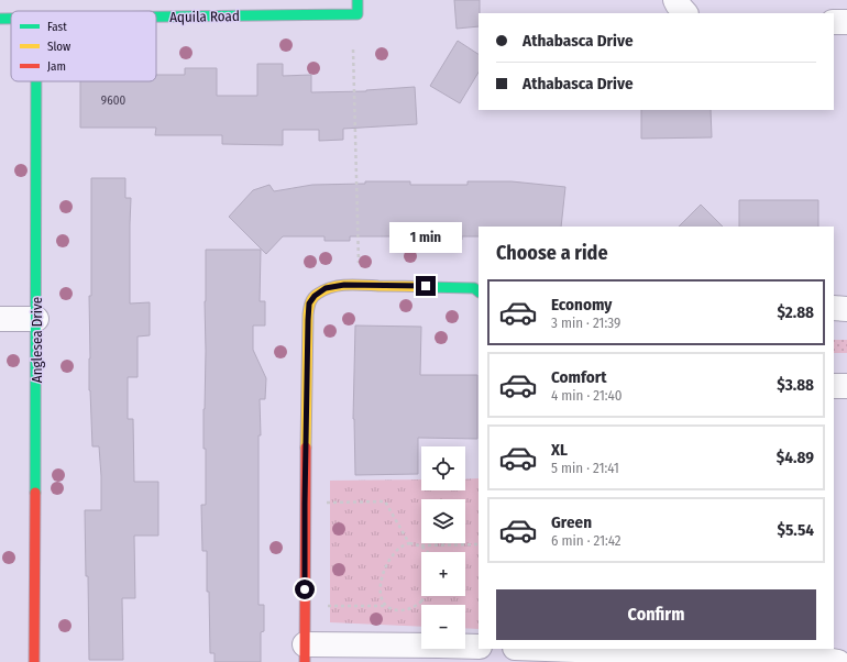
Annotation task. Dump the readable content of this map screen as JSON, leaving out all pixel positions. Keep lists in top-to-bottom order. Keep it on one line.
{"streets":{"street":["Aquila Road","Anglesea Drive"]},"house_numbers":["9600"],"legend":["Fast","Slow","Jam"],"page":{"banner":["Athabasca Drive","Athabasca Drive"],"bubble":"1 min","heading":"Choose a ride","list":[{"name":"Economy","note":"3 min · 21:39","value":"$2.88"},{"name":"Comfort","note":"4 min · 21:40","value":"$3.88"},{"name":"XL","note":"5 min · 21:41","value":"$4.89"},{"name":"Green","note":"6 min · 21:42","value":"$5.54"}],"map_buttons":["+","−"],"buttons":"Confirm"}}
